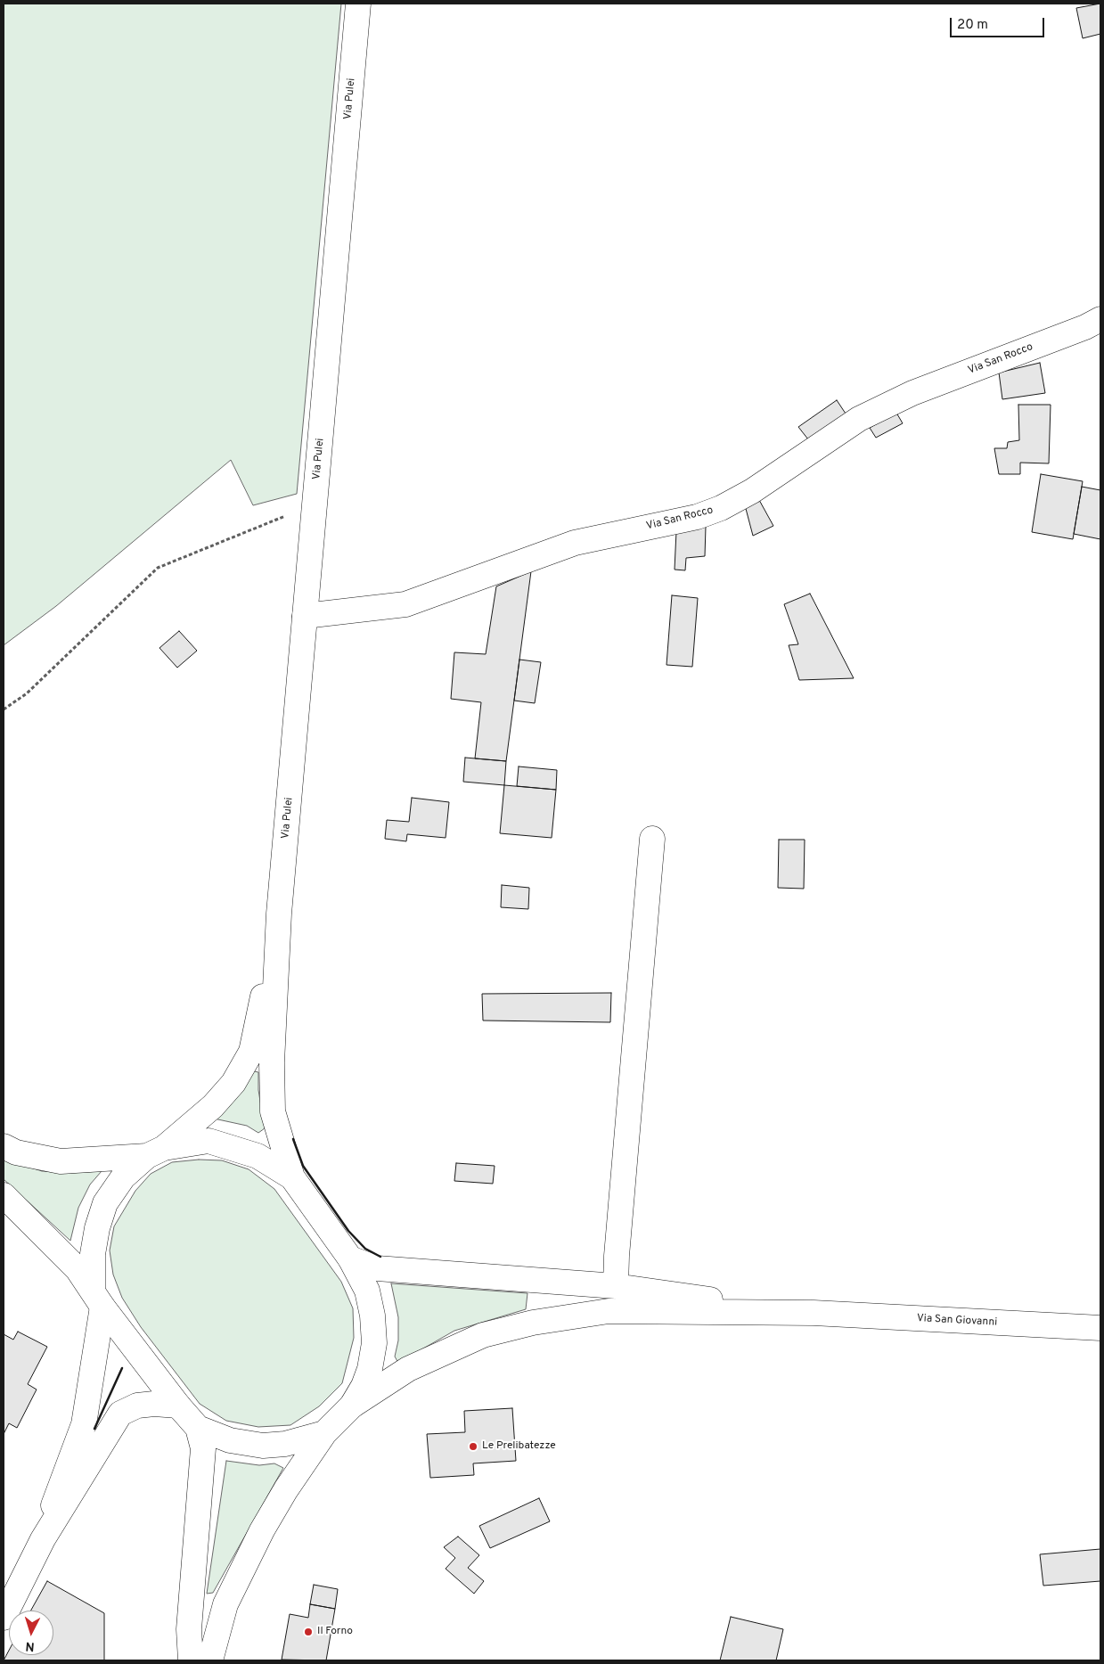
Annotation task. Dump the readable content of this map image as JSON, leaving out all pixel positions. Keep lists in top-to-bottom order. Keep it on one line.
{"streets":{"main road":["Via Pulei","Via San Rocco","Via San Giovanni"]},"crossings":[["Via Pulei","Via San Rocco"]],"places":["Le Prelibatezze","Il Forno"],"scale_bar":"20 m","north":"bottom"}
